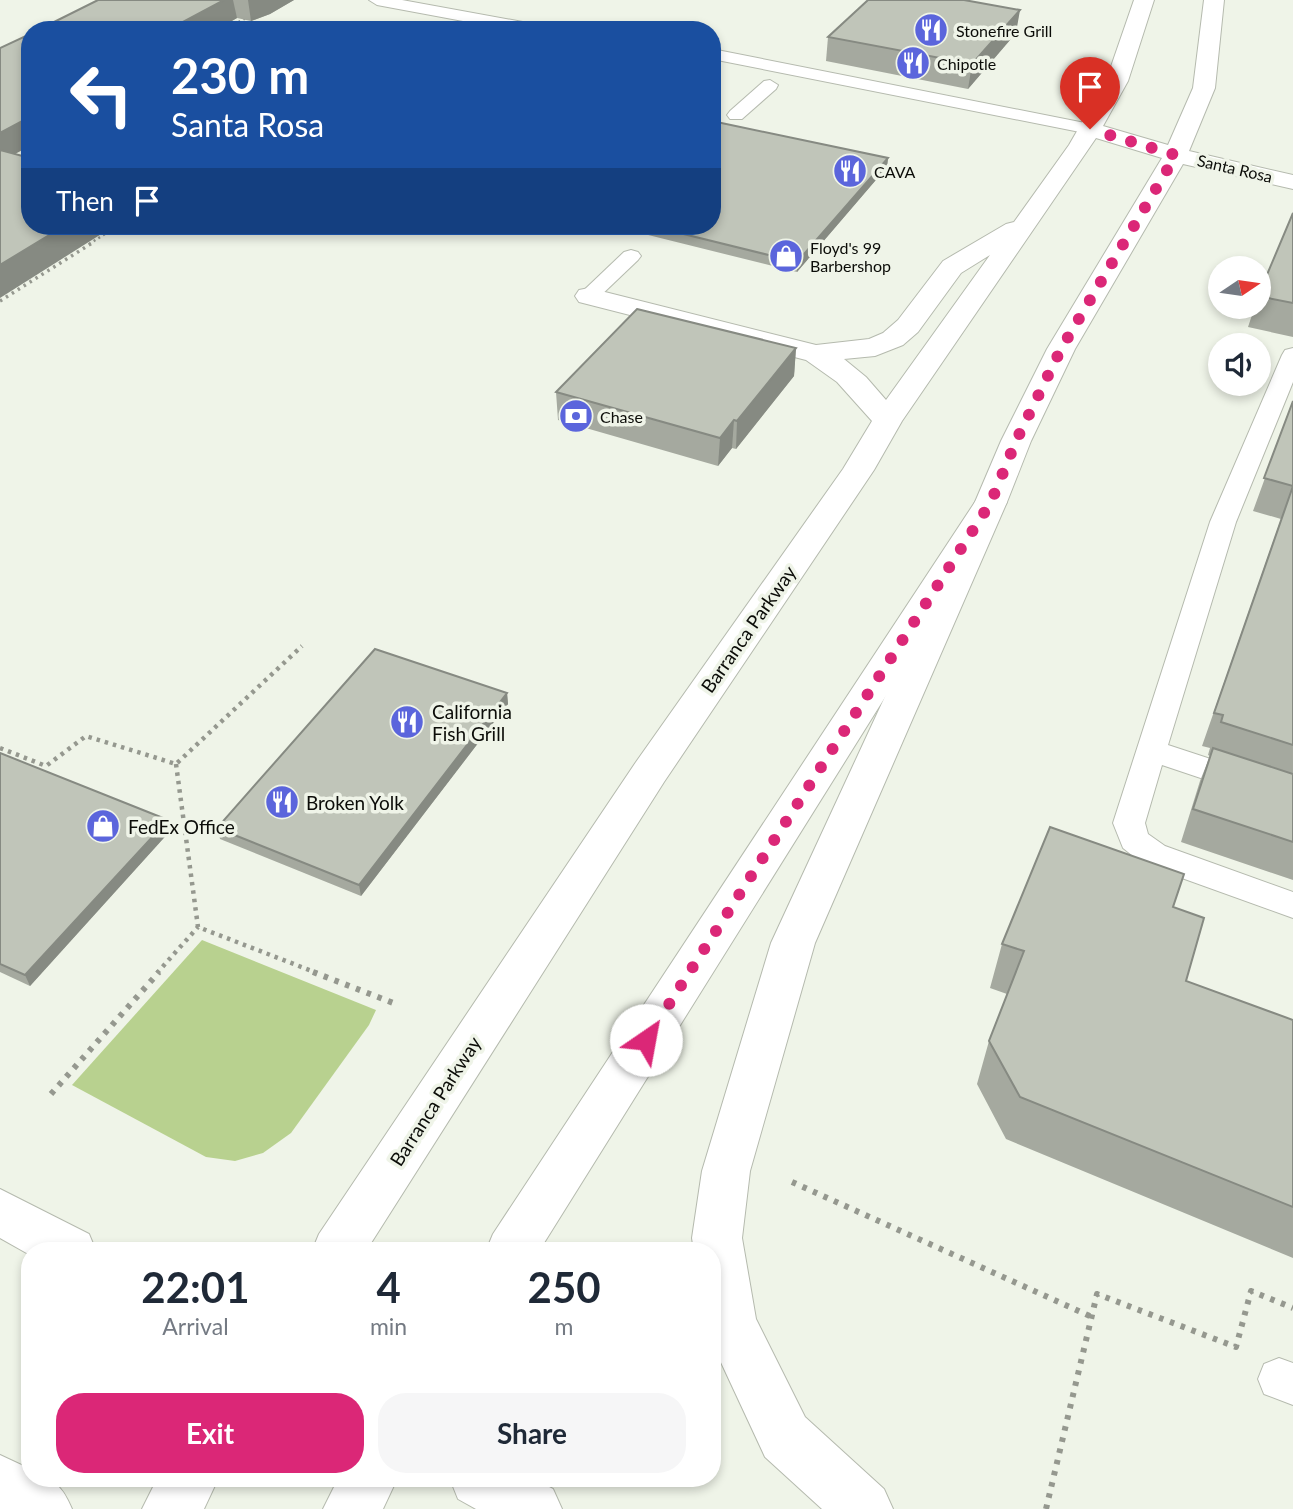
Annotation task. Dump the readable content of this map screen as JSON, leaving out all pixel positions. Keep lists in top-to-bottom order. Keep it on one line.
{"streets":{"main road":["Santa Rosa","Barranca Parkway"]},"crossings":[["Santa Rosa","Barranca Parkway"]],"places":{"restaurant":["Stonefire Grill","Chipotle","CAVA","California Fish Grill","Broken Yolk"],"shop":["Floyd's 99 Barbershop","FedEx Office"],"bank":["Chase"]},"north":"right","page":{"turn":["230 m","Santa Rosa"],"then":"Then","eta":["22:01","Arrival","4","min","250","m"],"buttons":["Exit","Share"]}}
